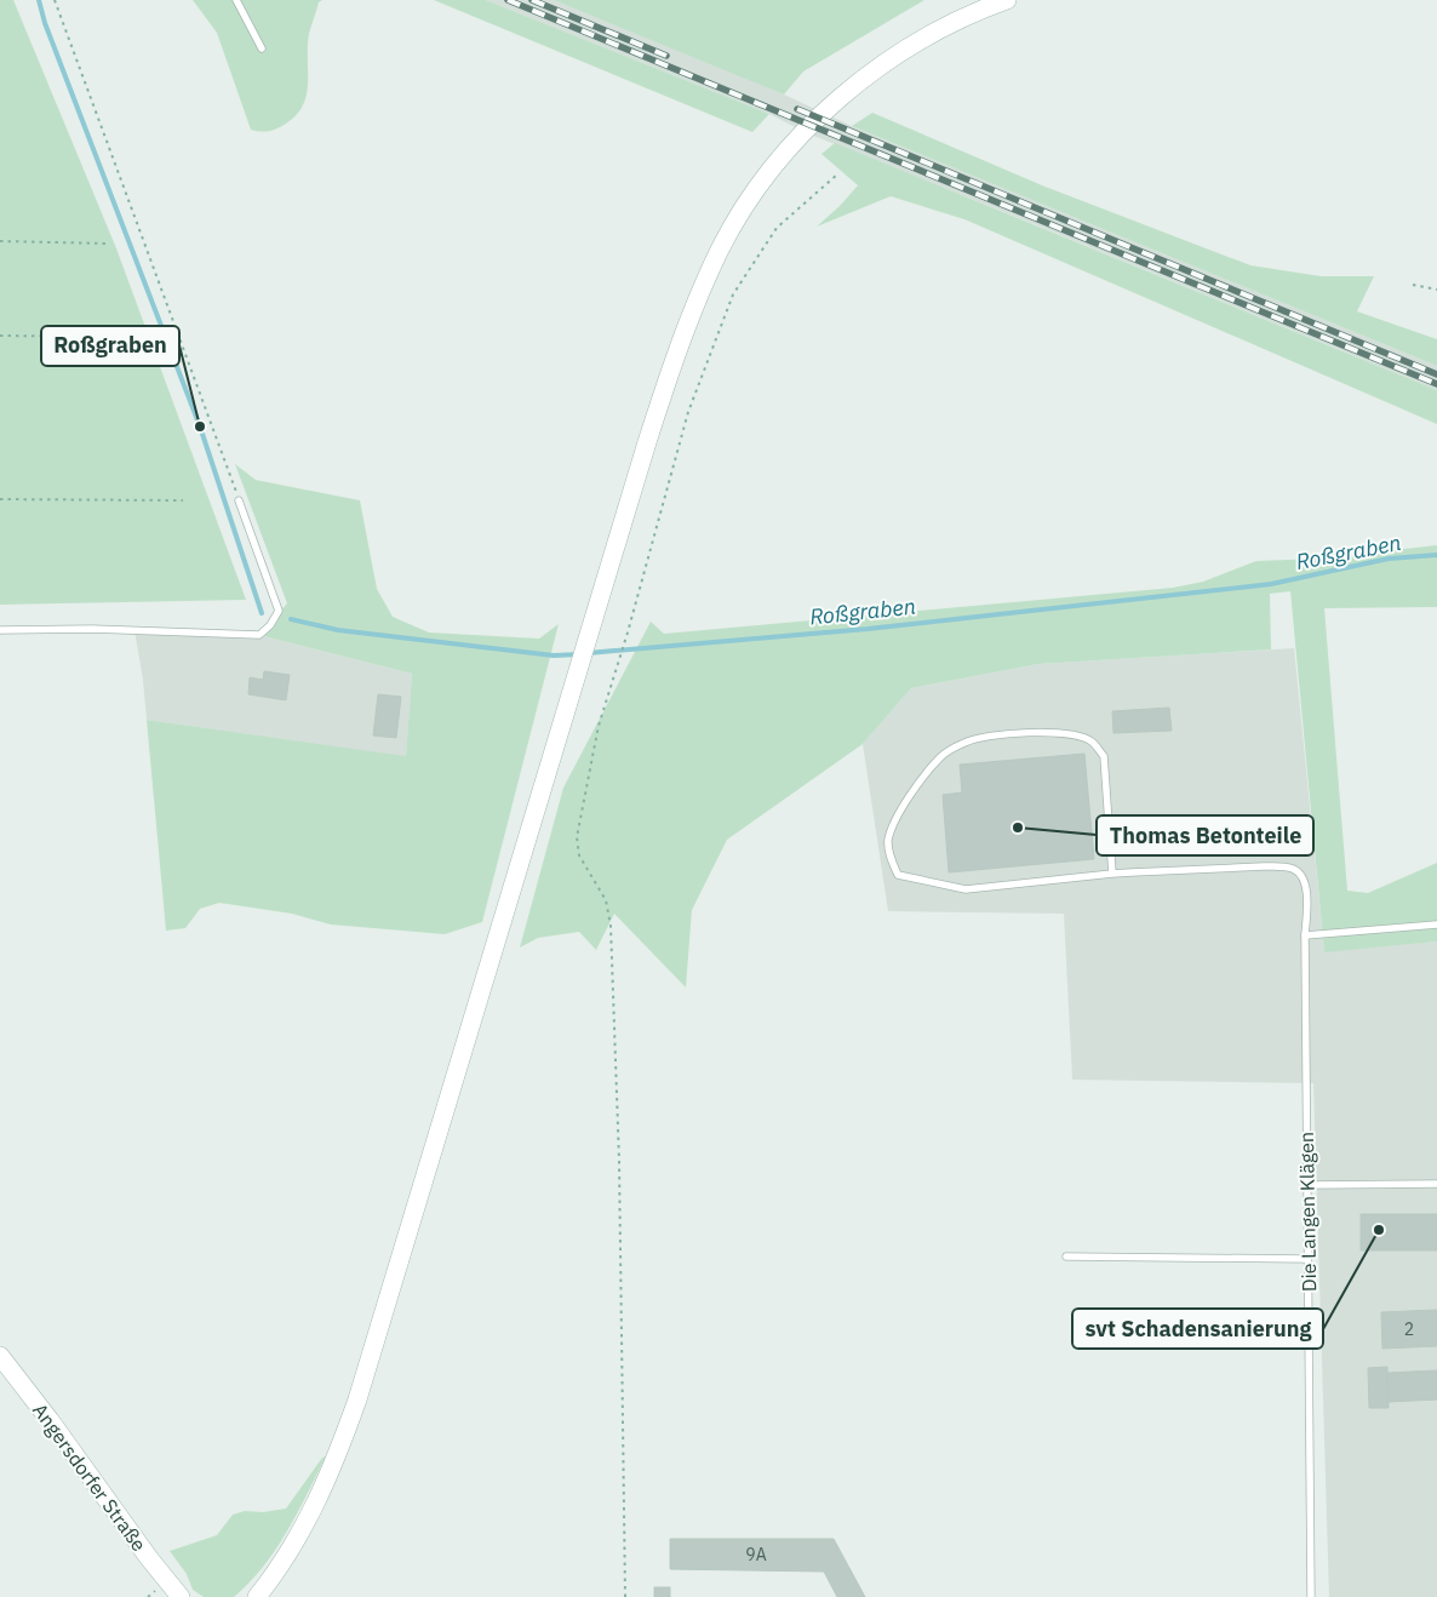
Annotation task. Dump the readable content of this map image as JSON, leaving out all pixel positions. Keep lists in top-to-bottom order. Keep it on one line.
{"streets":{"main road":["Angersdorfer Straße"],"lane":["Die Langen Klägen"]},"water":["Roßgraben"],"places":["Roßgraben","Thomas Betonteile","svt Schadensanierung"],"house_numbers":["2","9A"]}
